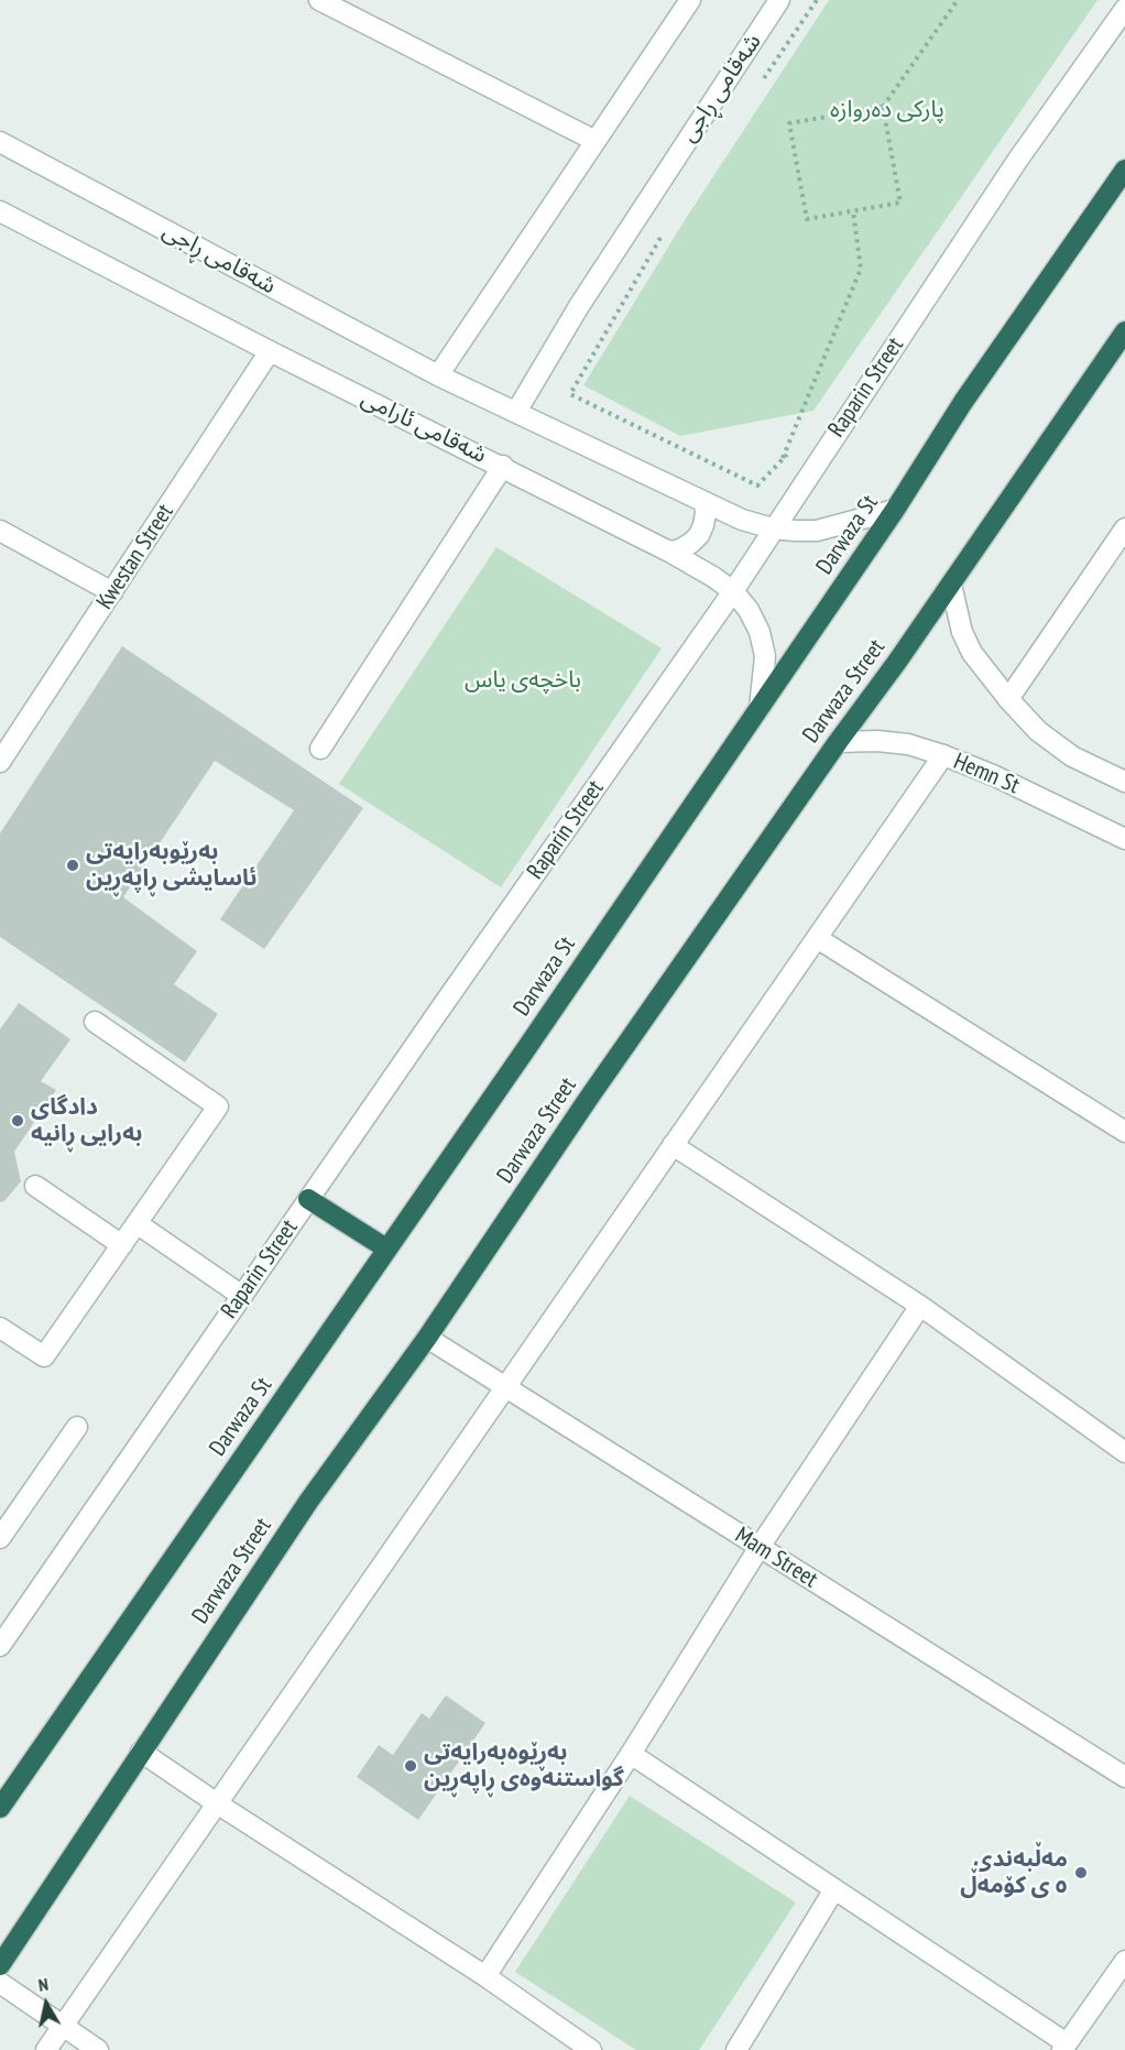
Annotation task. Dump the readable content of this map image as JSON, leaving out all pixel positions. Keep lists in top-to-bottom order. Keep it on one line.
{"streets":{"highway":["Darwaza St","Darwaza Street"],"street":["شەقامی ڕاجی","Raparin Street","شەقامی ئارامی","Kwestan Street","Hemn St","Mam Street"]},"crossings":[["شەقامی ڕاجی","Raparin Street"],["شەقامی ڕاجی","Darwaza St"],["Raparin Street","شەقامی ئارامی"],["شەقامی ئارامی","Darwaza St"],["شەقامی ئارامی","Kwestan Street"],["Darwaza Street","Hemn St"],["Darwaza Street","Mam Street"]],"parks":["پارکی دەروازە","باخچەی یاس"],"places":["بەڕێوبەرایەتی ئاسایشی ڕاپەڕین","دادگای بەرایی ڕانیە","بەڕێوەبەرایەتی گواستنەوەی ڕاپەڕین","مەڵبەندی ٥ ی کۆمەڵ"],"north":"top"}
